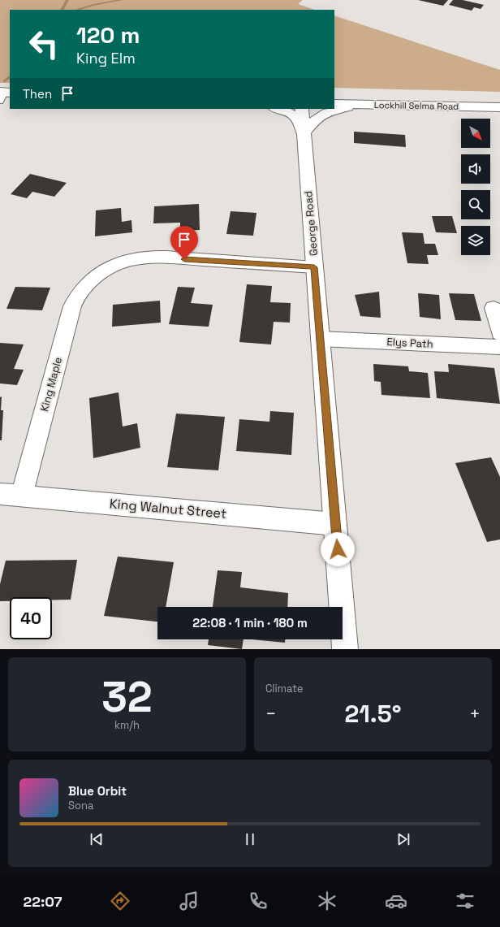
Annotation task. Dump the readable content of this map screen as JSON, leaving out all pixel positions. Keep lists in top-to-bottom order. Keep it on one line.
{"streets":{"street":["Lockhill Selma Road","George Road","Elys Path","King Maple","King Walnut Street"]},"crossings":[["George Road","Elys Path"],["George Road","King Maple"],["George Road","King Walnut Street"],["King Maple","King Walnut Street"]],"north":"bottom right","page":{"turn":["120 m","King Elm"],"then":"Then","limit":"40","trip":"22:08 · 1 min · 180 m","tile":[["32","km/h"],"Climate"],"heat":["−","21.5°","+"],"song":["Blue Orbit","Sona"],"tabs":"22:07"}}
